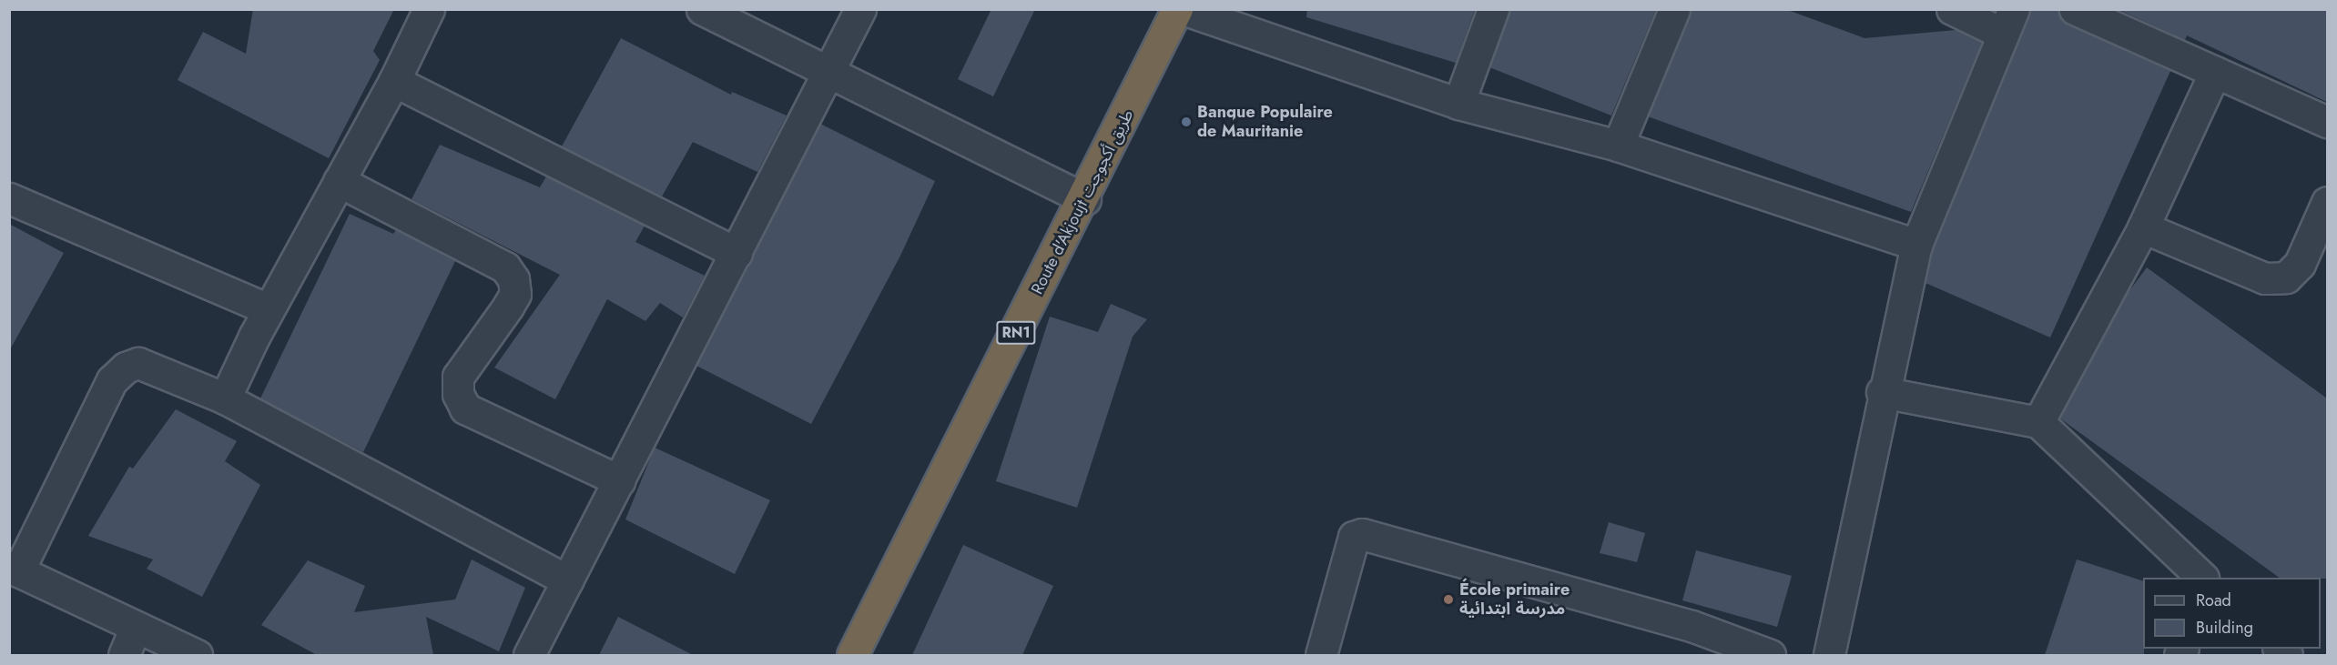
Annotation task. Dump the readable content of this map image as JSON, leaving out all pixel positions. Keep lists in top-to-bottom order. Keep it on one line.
{"streets":{"highway":["Route d'Akjoujt طريق أكجوجت","RN1"]},"places":["Banque Populaire de Mauritanie","École primaire مدرسة ابتدائية"],"legend":["Road","Building"]}
